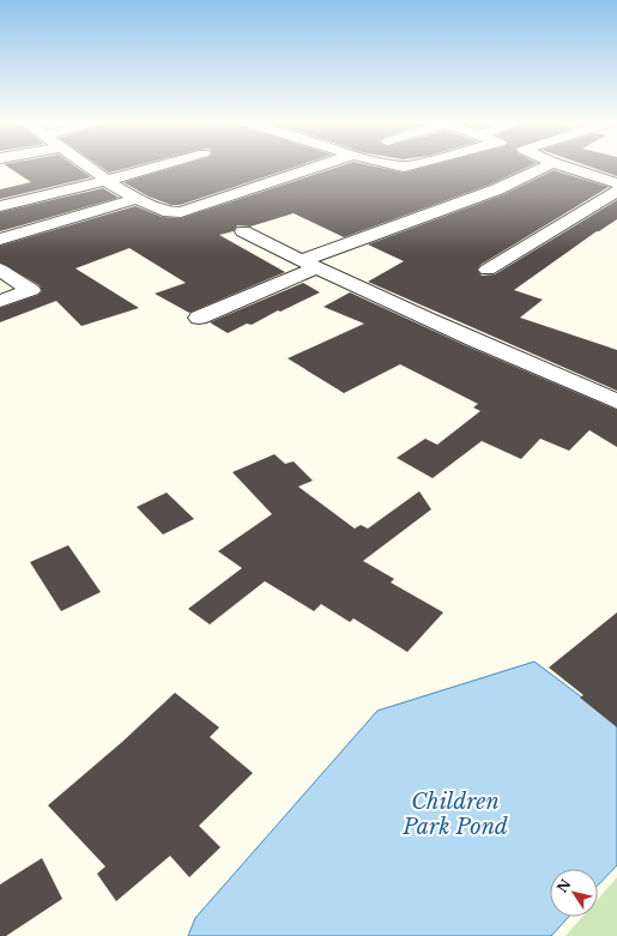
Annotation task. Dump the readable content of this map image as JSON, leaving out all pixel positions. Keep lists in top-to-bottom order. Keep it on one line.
{"water":["Children Park Pond"],"north":"top left"}
